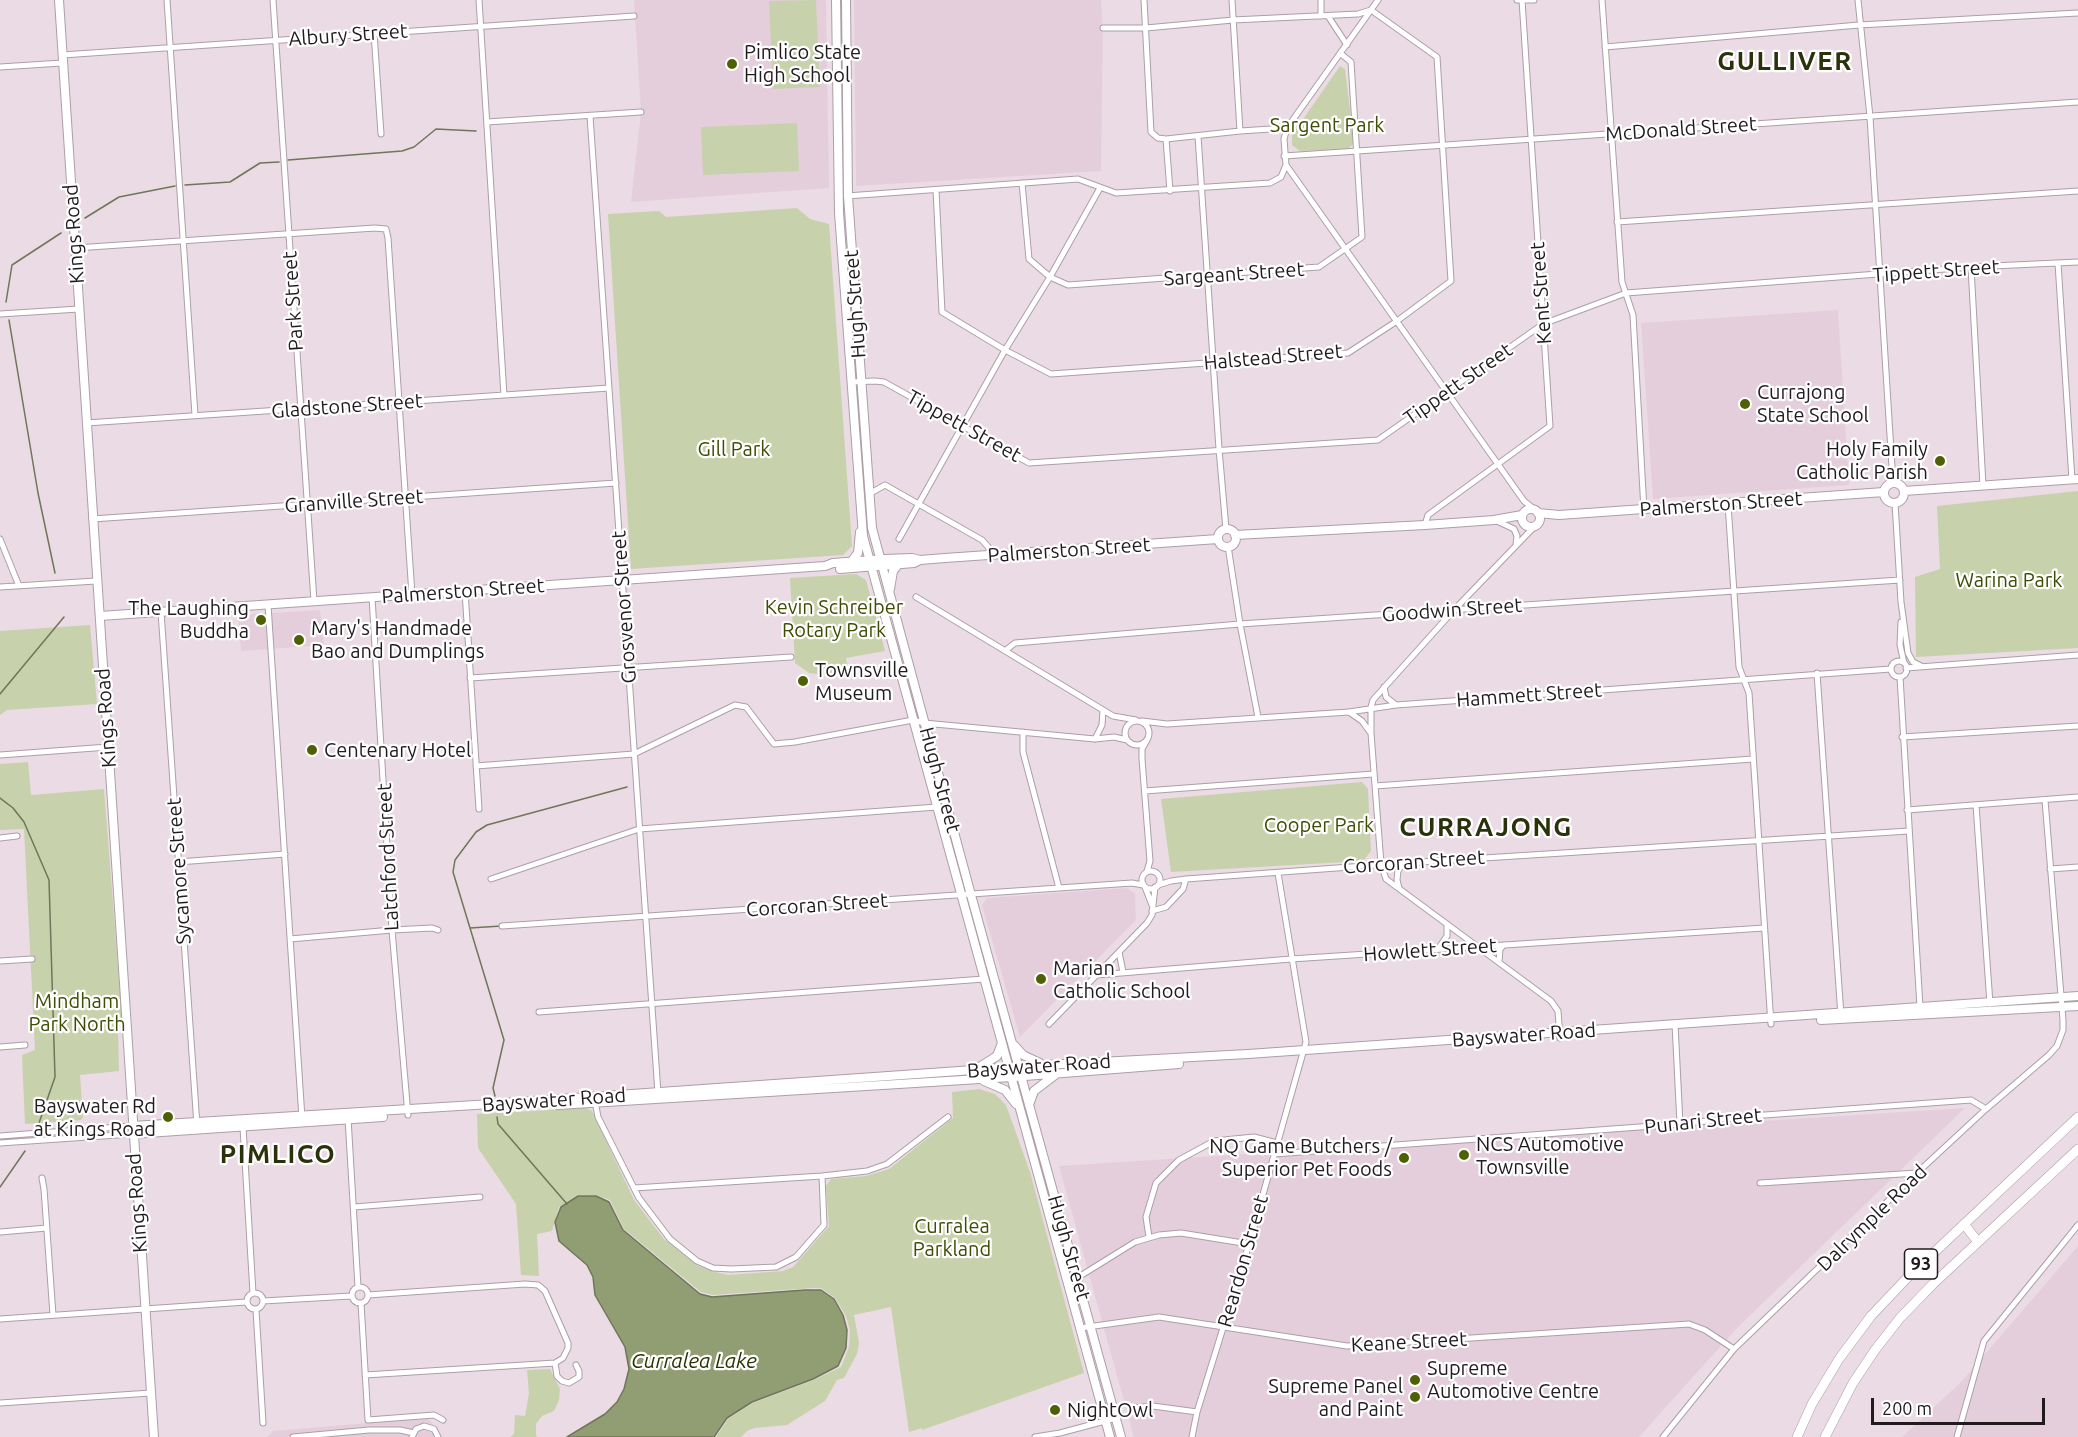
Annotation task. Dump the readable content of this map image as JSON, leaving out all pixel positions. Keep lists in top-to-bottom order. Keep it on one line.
{"streets":{"main road":["Kings Road","Hugh Street","Palmerston Street","Bayswater Road","93"],"street":["Albury Street","McDonald Street","Tippett Street","Sargeant Street","Kent Street","Park Street","Halstead Street","Gladstone Street","Granville Street","Grosvenor Street","Goodwin Street","Hammett Street","Latchford Street","Corcoran Street","Sycamore Street","Howlett Street","Punari Street","Dalrymple Road","Reardon Street","Keane Street"]},"crossings":[["Albury Street","Kings Road"],["Albury Street","Park Street"],["McDonald Street","Sargeant Street"],["McDonald Street","Kent Street"],["McDonald Street","Halstead Street"],["Kings Road","Gladstone Street"],["Kings Road","Granville Street"],["Kings Road","Palmerston Street"],["Kings Road","Bayswater Road"],["Tippett Street","Kent Street"],["Tippett Street","Hugh Street"],["Kent Street","Palmerston Street"],["Park Street","Gladstone Street"],["Park Street","Granville Street"],["Park Street","Palmerston Street"],["Hugh Street","Palmerston Street"],["Hugh Street","Corcoran Street"],["Hugh Street","Bayswater Road"],["Hugh Street","Keane Street"],["Gladstone Street","Grosvenor Street"],["Granville Street","Grosvenor Street"],["Palmerston Street","Grosvenor Street"],["Palmerston Street","Latchford Street"],["Palmerston Street","Sycamore Street"],["Grosvenor Street","Corcoran Street"],["Grosvenor Street","Bayswater Road"],["Latchford Street","Bayswater Road"],["Corcoran Street","Reardon Street"],["Sycamore Street","Bayswater Road"],["Howlett Street","Reardon Street"],["Bayswater Road","Dalrymple Road"],["Bayswater Road","Reardon Street"],["Punari Street","Dalrymple Road"],["Punari Street","Reardon Street"],["Dalrymple Road","Keane Street"],["Reardon Street","Keane Street"]],"districts":["GULLIVER","CURRAJONG","PIMLICO"],"water":["Curralea Lake"],"parks":["Sargent Park","Gill Park","Warina Park","Kevin Schreiber Rotary Park","Cooper Park","Mindham Park North","Curralea Parkland"],"places":["Pimlico State High School","Currajong State School","Holy Family Catholic Parish","The Laughing Buddha","Mary's Handmade Bao and Dumplings","Townsville Museum","Centenary Hotel","Marian Catholic School","Bayswater Rd at Kings Road","NCS Automotive Townsville","NQ Game Butchers / Superior Pet Foods","Supreme Automotive Centre","Supreme Panel and Paint","NightOwl"],"scale_bar":"200 m"}
